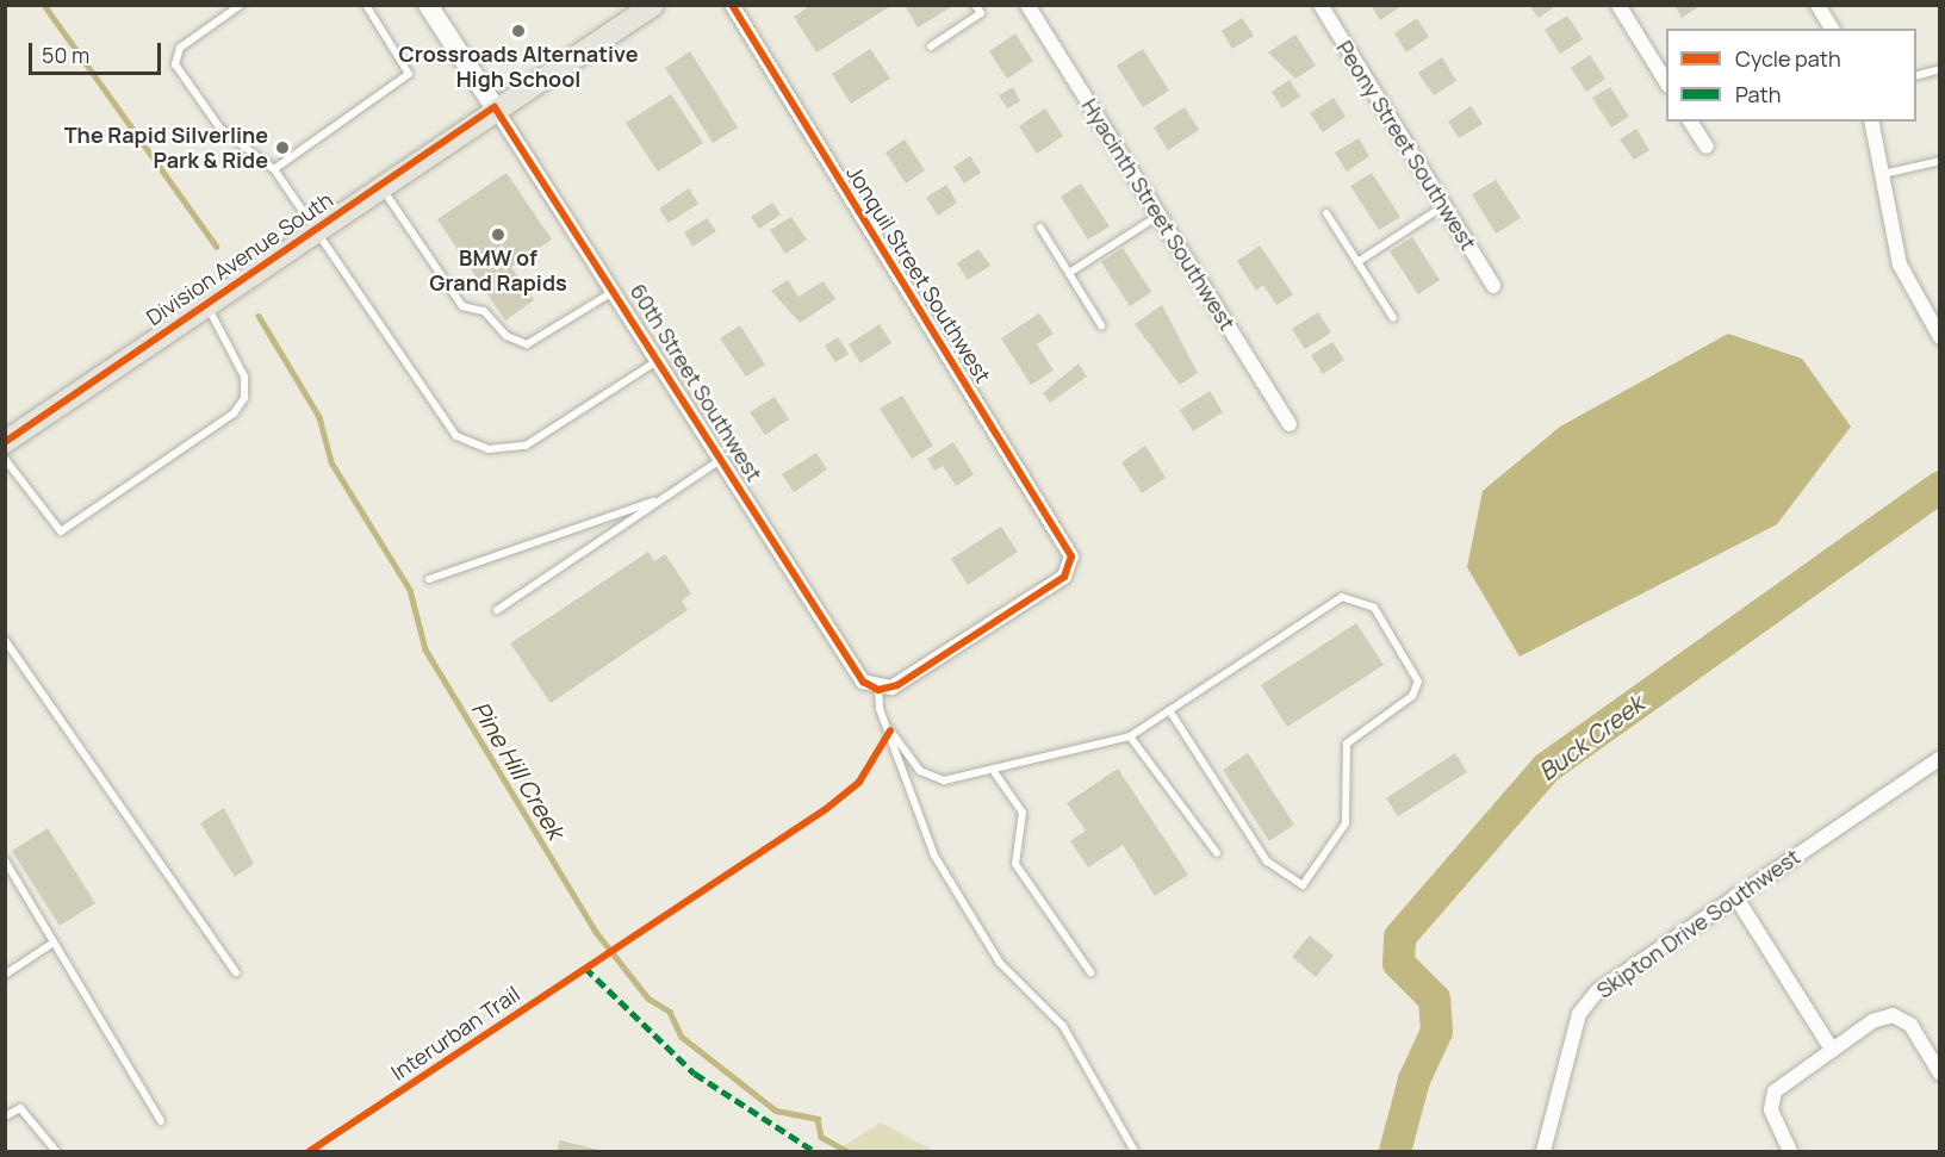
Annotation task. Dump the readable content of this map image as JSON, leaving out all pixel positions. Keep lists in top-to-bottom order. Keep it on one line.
{"streets":{"main road":["Division Avenue South"],"street":["Peony Street Southwest","Hyacinth Street Southwest","Jonquil Street Southwest","60th Street Southwest","Skipton Drive Southwest"],"cycle path":["Interurban Trail"]},"crossings":[["Division Avenue South","60th Street Southwest"],["Jonquil Street Southwest","60th Street Southwest"]],"water":["Buck Creek","Pine Hill Creek"],"places":["Crossroads Alternative High School","The Rapid Silverline Park & Ride","BMW of Grand Rapids"],"legend":["Cycle path","Path"],"scale_bar":"50 m"}
